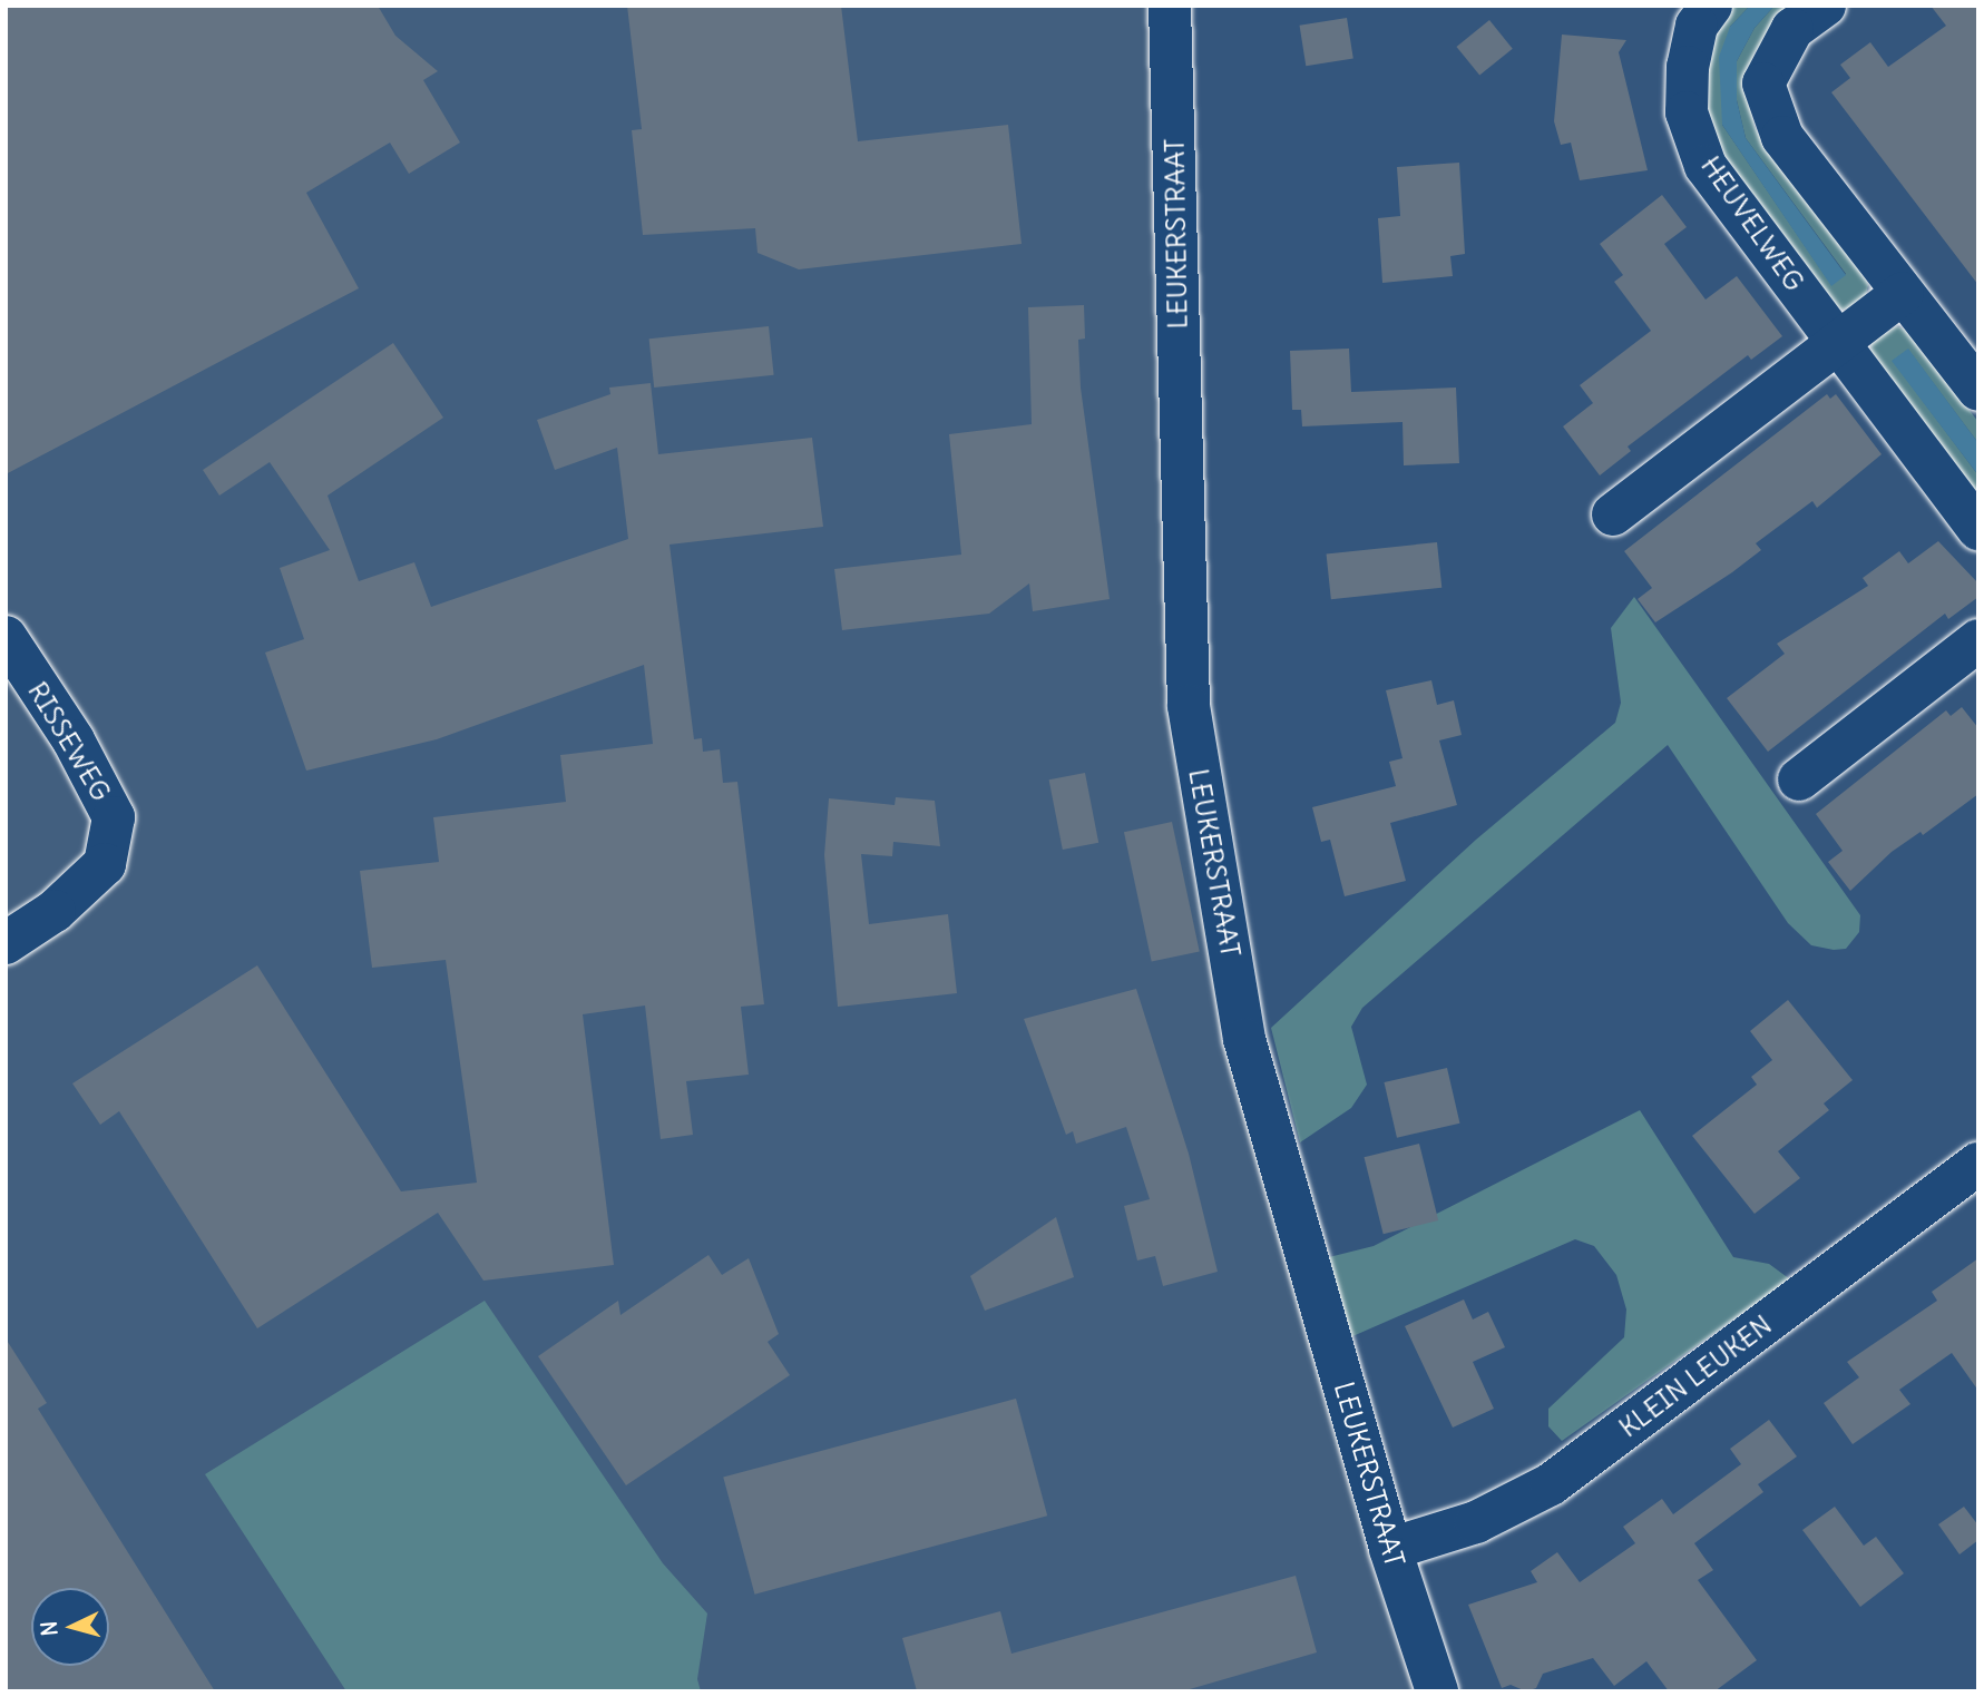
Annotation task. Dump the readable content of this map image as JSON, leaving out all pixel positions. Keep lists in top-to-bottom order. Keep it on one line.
{"streets":{"street":["HEUVELWEG","LEUKERSTRAAT","RISSEWEG","KLEIN LEUKEN"]},"crossings":[["LEUKERSTRAAT","KLEIN LEUKEN"]],"north":"left"}
